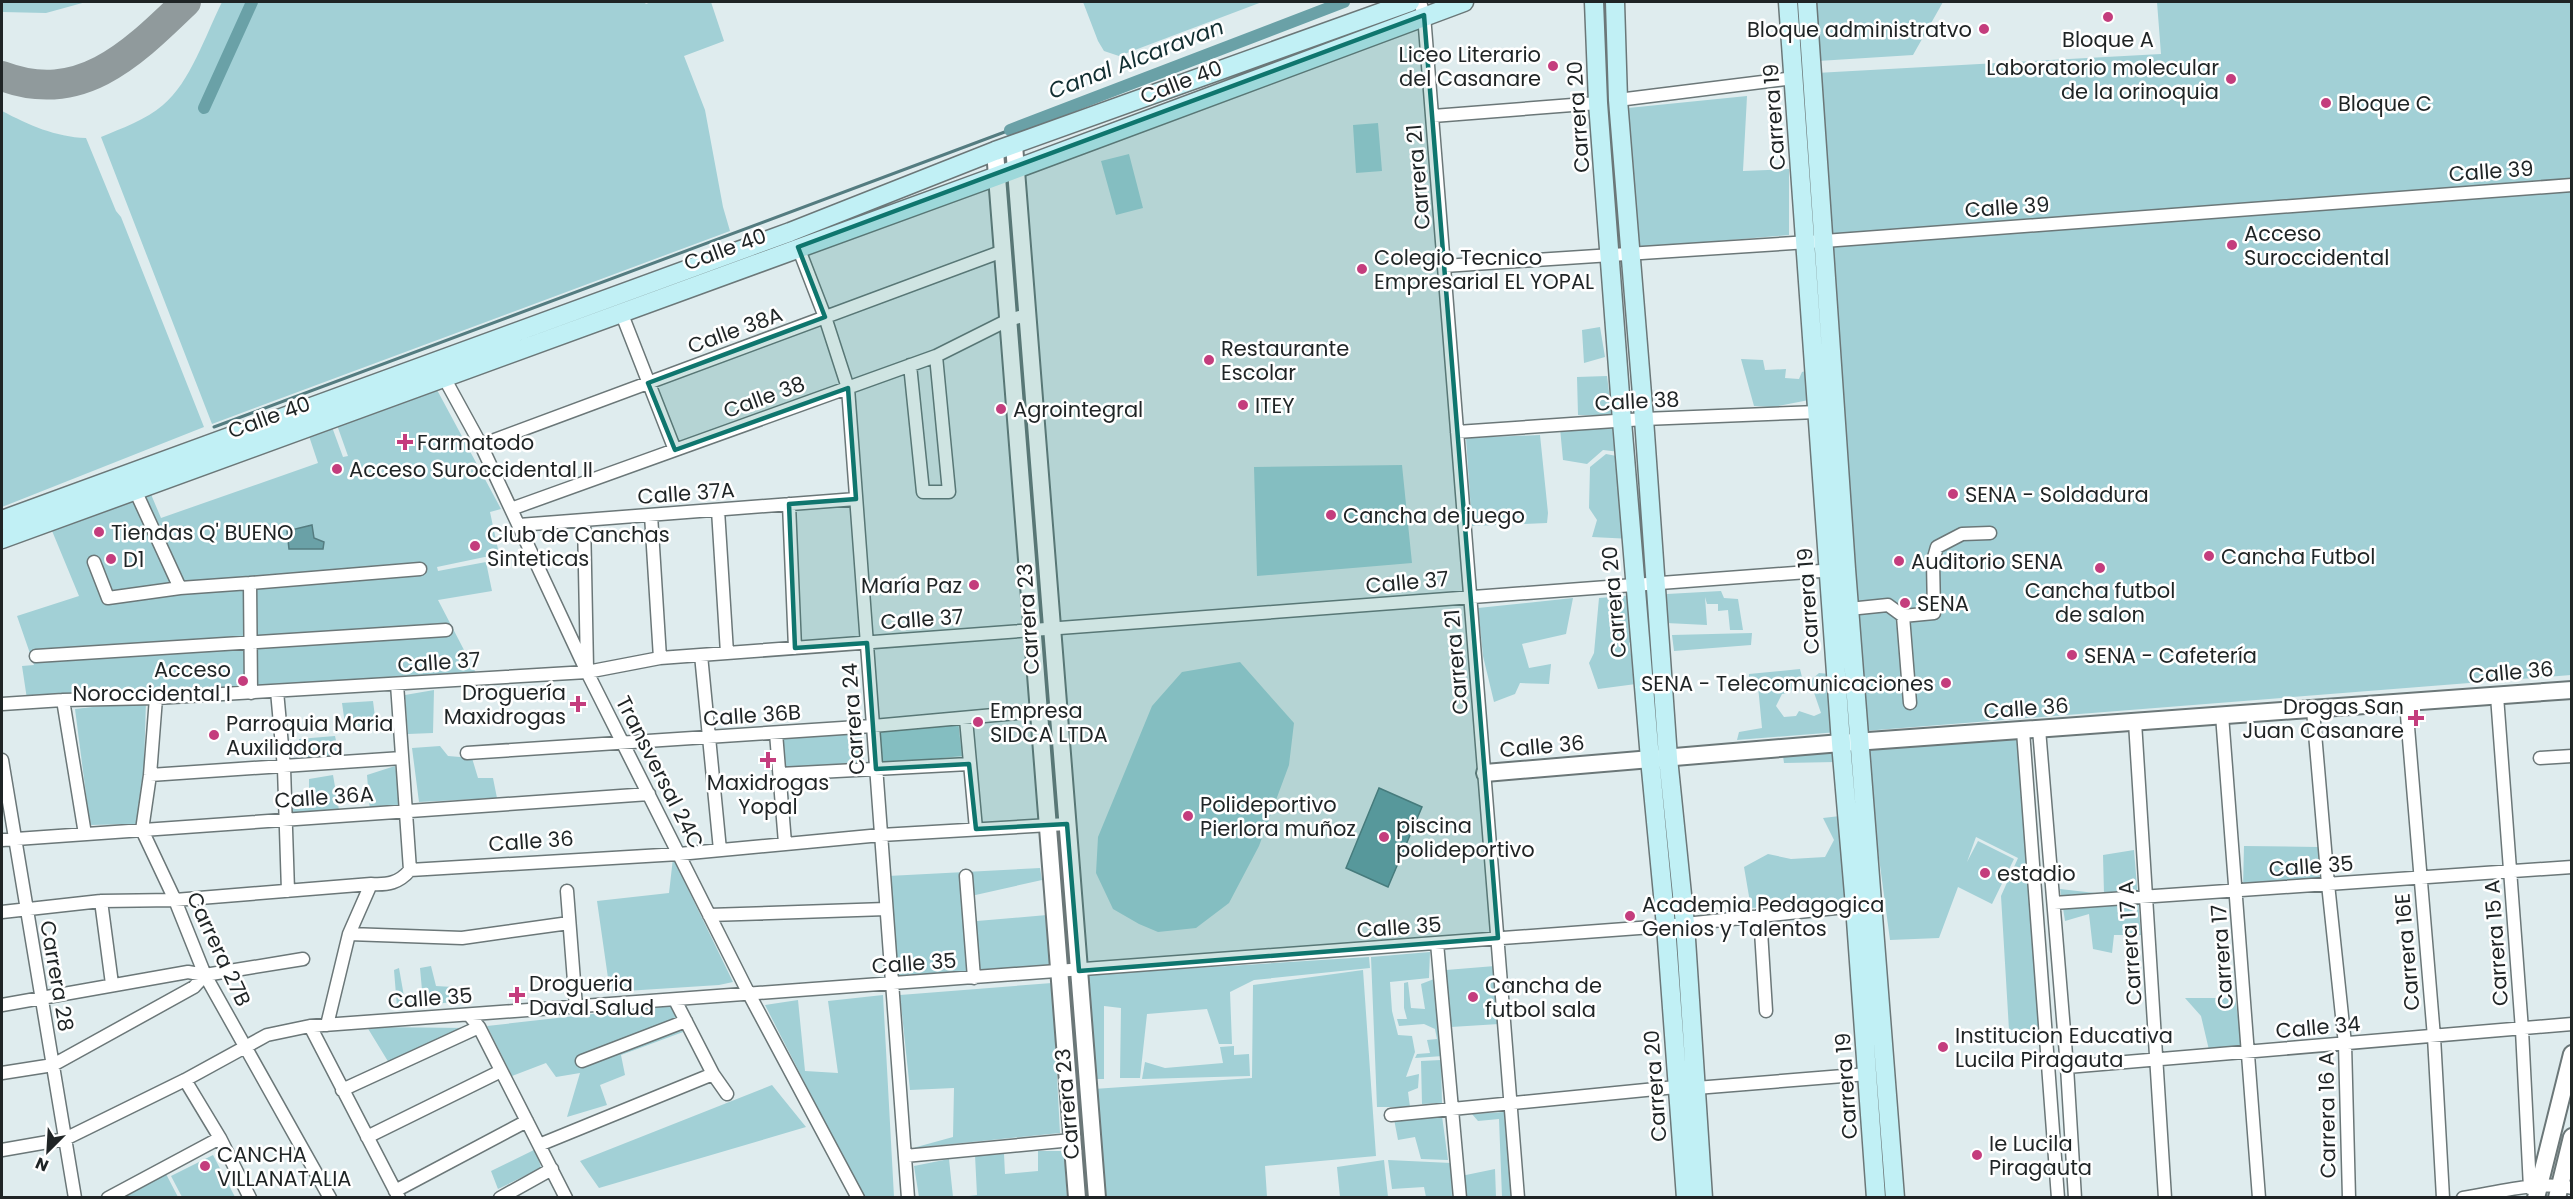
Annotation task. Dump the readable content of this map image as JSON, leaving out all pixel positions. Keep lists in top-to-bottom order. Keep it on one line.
{"streets":{"main road":["Calle 40","Carrera 20","Carrera 19"],"street":["Calle 39","Carrera 21","Calle 38A","Calle 38","Calle 37A","Calle 37","Carrera 23","Calle 36","Calle 36B","Carrera 24","Transversal 24C","Calle 36A","Calle 35","Carrera 17 A","Carrera 15 A","Carrera 27B","Carrera 16E","Carrera 17","Carrera 28","Calle 34","Carrera 16 A"]},"crossings":[["Calle 40","Carrera 21"],["Calle 40","Carrera 23"],["Calle 40","Carrera 24"],["Calle 40","Transversal 24C"],["Carrera 20","Calle 39"],["Carrera 20","Calle 38"],["Carrera 20","Calle 37"],["Carrera 20","Calle 36"],["Carrera 20","Calle 35"],["Carrera 19","Calle 39"],["Carrera 19","Calle 38"],["Carrera 19","Calle 37"],["Carrera 19","Calle 36"],["Carrera 19","Calle 35"],["Calle 39","Carrera 21"],["Carrera 21","Calle 38"],["Carrera 21","Calle 37"],["Carrera 21","Calle 36"],["Carrera 21","Calle 35"],["Calle 38A","Carrera 23"],["Calle 38A","Carrera 24"],["Calle 38A","Transversal 24C"],["Calle 38","Carrera 23"],["Calle 38","Carrera 24"],["Calle 38","Transversal 24C"],["Calle 37A","Carrera 24"],["Calle 37A","Transversal 24C"],["Calle 37","Carrera 23"],["Calle 37","Carrera 24"],["Calle 37","Transversal 24C"],["Carrera 23","Calle 36"],["Carrera 23","Calle 36B"],["Carrera 23","Calle 35"],["Calle 36","Carrera 24"],["Calle 36","Transversal 24C"],["Calle 36","Carrera 17 A"],["Calle 36","Carrera 15 A"],["Calle 36","Carrera 27B"],["Calle 36","Carrera 16E"],["Calle 36","Carrera 17"],["Calle 36","Carrera 28"],["Calle 36","Carrera 16 A"],["Calle 36B","Carrera 24"],["Calle 36B","Transversal 24C"],["Carrera 24","Calle 35"],["Transversal 24C","Calle 36A"],["Transversal 24C","Calle 35"],["Calle 36A","Carrera 27B"],["Calle 36A","Carrera 28"],["Calle 35","Carrera 17 A"],["Calle 35","Carrera 15 A"],["Calle 35","Carrera 27B"],["Calle 35","Carrera 16E"],["Calle 35","Carrera 17"],["Calle 35","Carrera 28"],["Calle 35","Carrera 16 A"],["Carrera 17 A","Calle 34"],["Carrera 15 A","Calle 34"],["Carrera 16E","Calle 34"],["Carrera 17","Calle 34"],["Calle 34","Carrera 16 A"]],"water":["Canal Alcaravan"],"places":{"other":["Bloque A","Bloque administratvo","Liceo Literario del Casanare","Laboratorio molecular de la orinoquia","Bloque C","Acceso Suroccidental","Colegio Tecnico Empresarial EL YOPAL","Restaurante Escolar","ITEY","Agrointegral","Acceso Suroccidental II","SENA - Soldadura","Cancha de juego","Tiendas Q' BUENO","Club de Canchas Sinteticas","Cancha Futbol","D1","Auditorio SENA","Cancha futbol de salon","María Paz","SENA","SENA - Cafetería","Acceso Noroccidental I","SENA - Telecomunicaciones","Empresa SIDCA LTDA","Parroquia Maria Auxiliadora","Polideportivo Pierlora muñoz","piscina polideportivo","estadio","Academia Pedagogica Genios y Talentos","Cancha de futbol sala","Institucion Educativa Lucila Piragauta","Ie Lucila Piragauta","CANCHA VILLANATALIA"],"health":["Farmatodo","Droguería Maxidrogas","Drogas San Juan Casanare","Maxidrogas Yopal","Drogueria Daval Salud"]},"north":"bottom left"}
